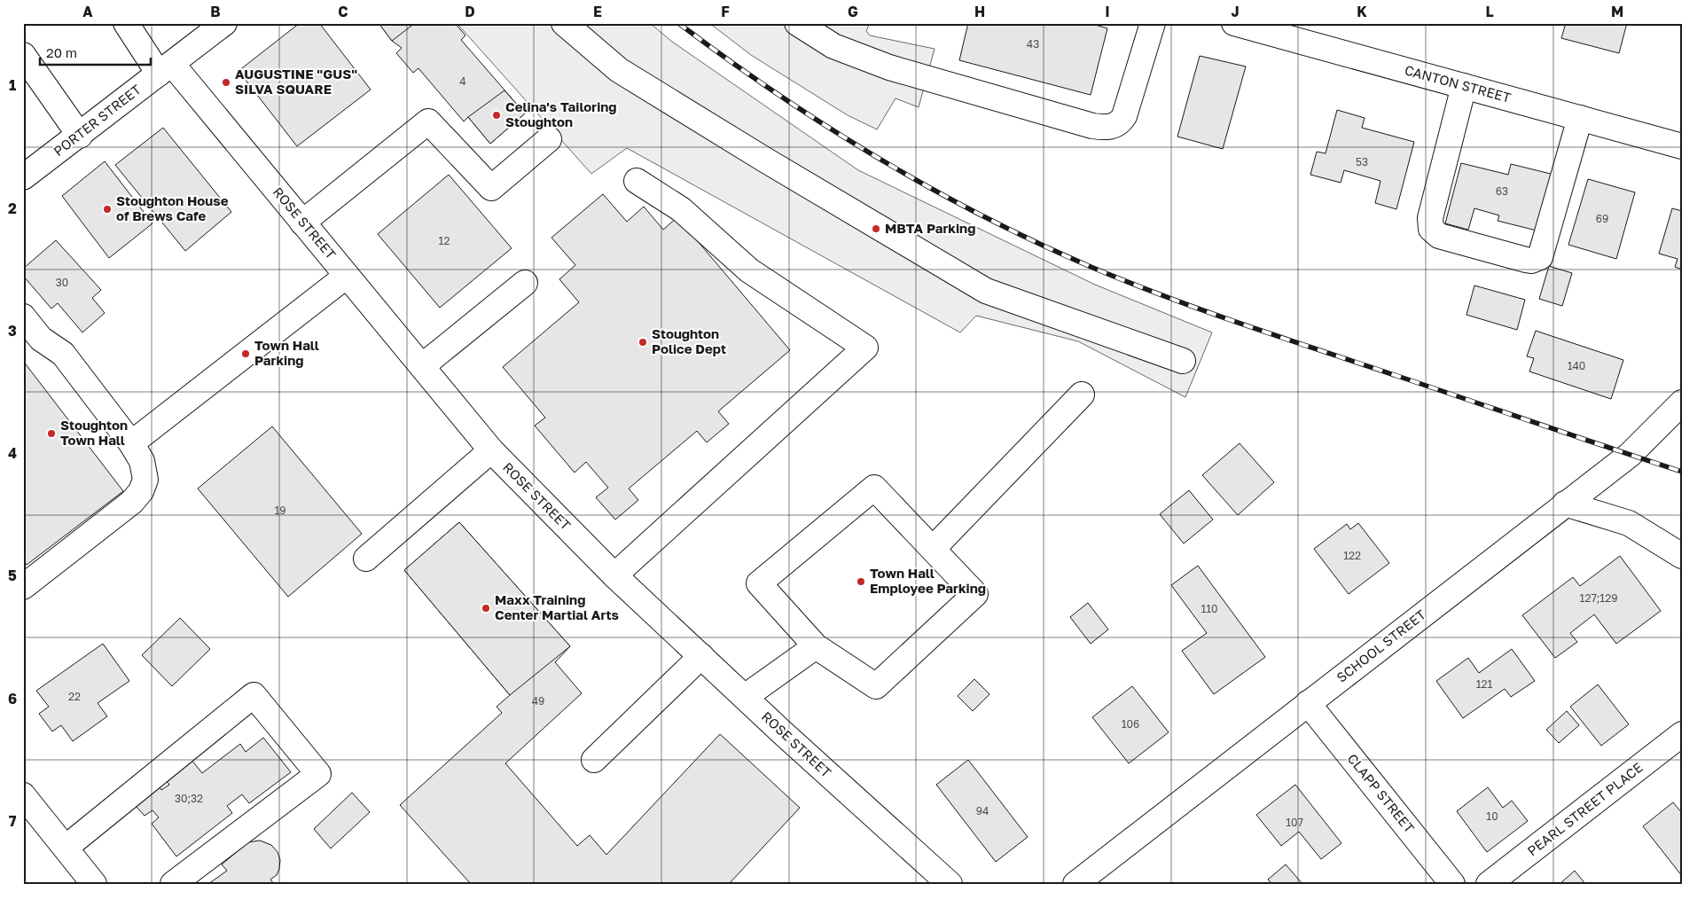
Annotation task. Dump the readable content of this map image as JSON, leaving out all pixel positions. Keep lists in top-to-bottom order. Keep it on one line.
{"streets":{"street":["CANTON STREET","PORTER STREET","ROSE STREET","SCHOOL STREET","CLAPP STREET","PEARL STREET PLACE"]},"crossings":[["PORTER STREET","ROSE STREET"],["SCHOOL STREET","CLAPP STREET"]],"places":["AUGUSTINE \"GUS\" SILVA SQUARE","Celina's Tailoring Stoughton","Stoughton House of Brews Cafe","MBTA Parking","Stoughton Police Dept","Town Hall Parking","Stoughton Town Hall","Town Hall Employee Parking","Maxx Training Center Martial Arts"],"house_numbers":["43","4","53","63","69","12","30","140","19","122","127;129","110","121","22","49","106","30;32","94","10","107"],"scale_bar":"20 m","grid":{"columns":["A","B","C","D","E","F","G","H","I","J","K","L","M"],"rows":["1","2","3","4","5","6","7"]}}
